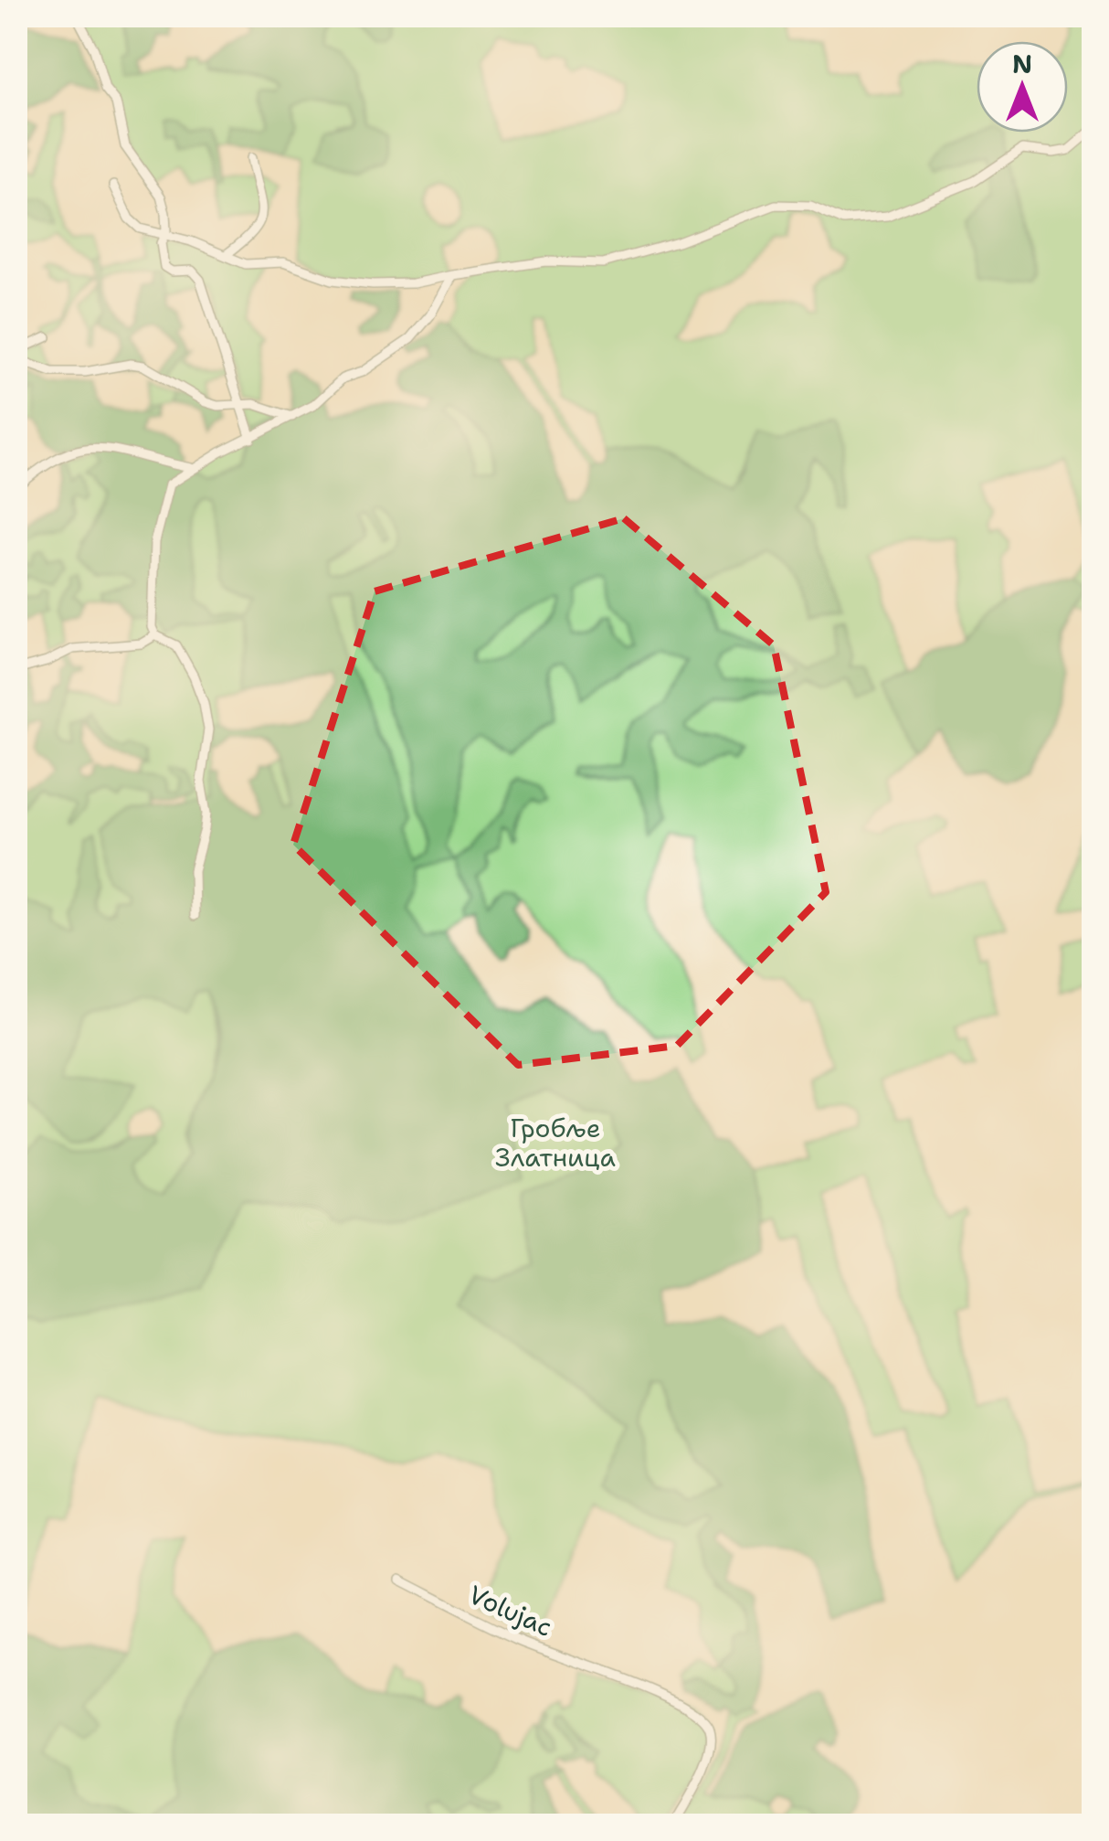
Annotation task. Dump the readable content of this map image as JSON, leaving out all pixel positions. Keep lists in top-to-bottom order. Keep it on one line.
{"streets":{"street":["Volujac"]},"parks":["Гробље Златница"],"north":"top"}
